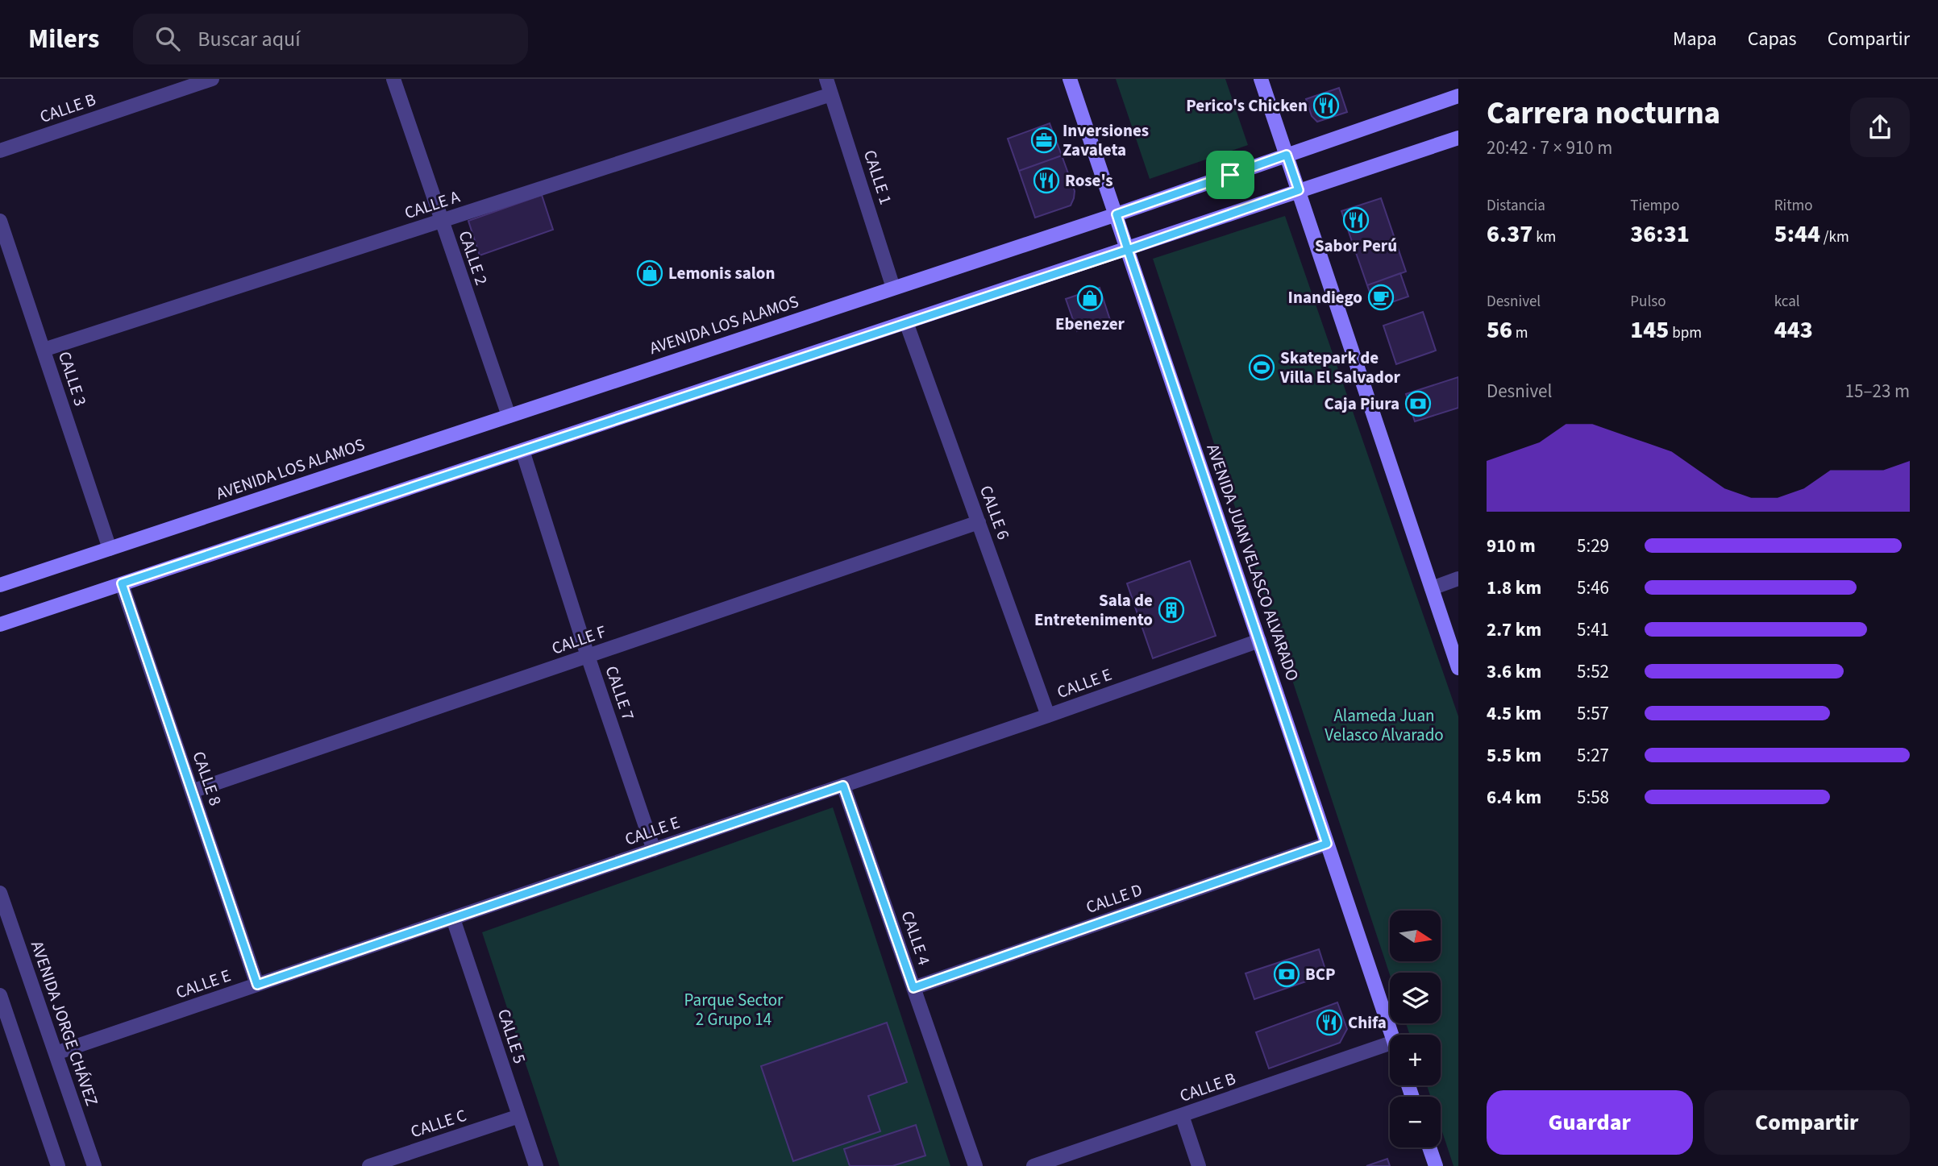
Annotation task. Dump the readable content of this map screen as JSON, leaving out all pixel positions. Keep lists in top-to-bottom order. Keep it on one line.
{"streets":{"street":["CALLE B","CALLE 1","CALLE A","CALLE 2","AVENIDA LOS ALAMOS","CALLE 3","CALLE 6","AVENIDA JUAN VELASCO ALVARADO","CALLE F","CALLE E","CALLE 7","CALLE 8","CALLE D","CALLE 4","AVENIDA JORGE CHÁVEZ","CALLE 5","CALLE C"]},"crossings":[["CALLE 1","CALLE A"],["CALLE 1","AVENIDA LOS ALAMOS"],["CALLE A","CALLE 2"],["CALLE A","CALLE 3"],["CALLE 2","AVENIDA LOS ALAMOS"],["AVENIDA LOS ALAMOS","CALLE 3"],["AVENIDA LOS ALAMOS","AVENIDA JUAN VELASCO ALVARADO"],["CALLE 6","CALLE F"],["CALLE 6","CALLE E"],["AVENIDA JUAN VELASCO ALVARADO","CALLE E"],["AVENIDA JUAN VELASCO ALVARADO","CALLE D"],["CALLE F","CALLE 7"],["CALLE F","CALLE 8"],["CALLE E","CALLE 7"],["CALLE E","CALLE 8"],["CALLE E","CALLE 4"],["CALLE E","AVENIDA JORGE CHÁVEZ"],["CALLE E","CALLE 5"],["CALLE D","CALLE 4"],["CALLE 5","CALLE C"]],"parks":["Alameda Juan Velasco Alvarado","Parque Sector 2 Grupo 14"],"places":{"restaurant":["Perico's Chicken","Rose's","Sabor Perú","Chifa"],"office":["Inversiones Zavaleta"],"shop":["Lemonis salon","Ebenezer"],"cafe":["Inandiego"],"sports":["Skatepark de Villa El Salvador"],"bank":["Caja Piura","BCP"],"building":["Sala de Entretenimento"]},"north":"right","page":{"header":"Milers","search":"Buscar aquí","nav":["Mapa","Capas","Compartir"],"heading":["Carrera nocturna","20:42 · 7 × 910 m"],"stats":[["Distancia","6.37 km"],["Tiempo","36:31"],["Ritmo","5:44 /km"],["Desnivel","56 m"],["Pulso","145 bpm"],["kcal","443"]],"chart":["Desnivel","15–23 m"],"list":[{"name":"910 m","note":"5:29"},{"name":"1.8 km","note":"5:46"},{"name":"2.7 km","note":"5:41"},{"name":"3.6 km","note":"5:52"},{"name":"4.5 km","note":"5:57"},{"name":"5.5 km","note":"5:27"},{"name":"6.4 km","note":"5:58"}],"map_buttons":["+","−"],"buttons":["Guardar","Compartir"]}}
